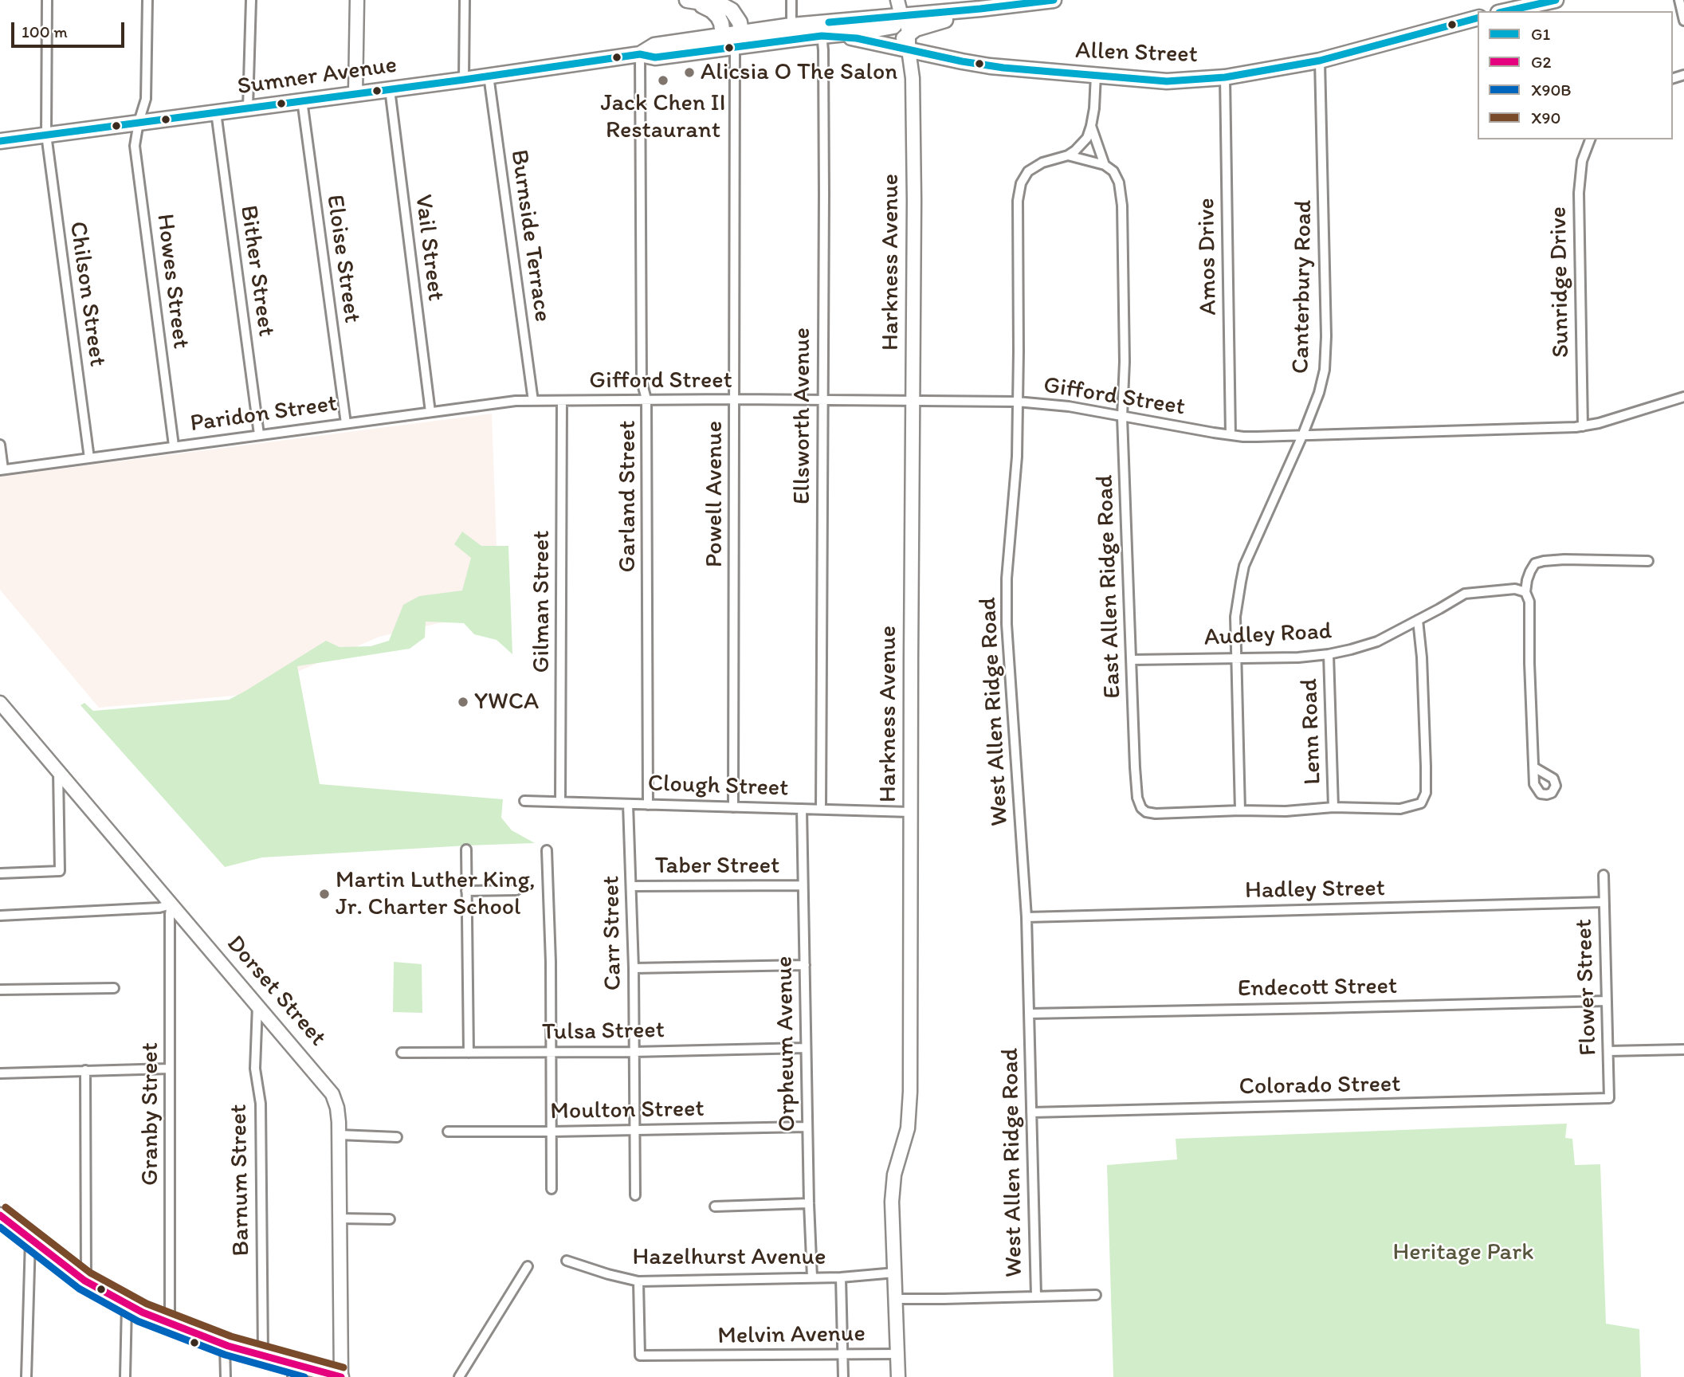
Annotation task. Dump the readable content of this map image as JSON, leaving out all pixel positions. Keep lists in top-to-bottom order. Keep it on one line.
{"streets":{"main road":["Allen Street","Sumner Avenue","Harkness Avenue","Dorset Street"],"street":["Burnside Terrace","Vail Street","Amos Drive","Eloise Street","Bither Street","Howes Street","Sunridge Drive","Canterbury Road","Chilson Street","Gifford Street","Paridon Street","Ellsworth Avenue","Powell Avenue","Garland Street","East Allen Ridge Road","Gilman Street","Audley Road","West Allen Ridge Road","Lenn Road","Clough Street","Taber Street","Hadley Street","Carr Street","Flower Street","Endecott Street","Tulsa Street","Orpheum Avenue","Colorado Street","Moulton Street","Granby Street","Barnum Street","Hazelhurst Avenue","Melvin Avenue"]},"crossings":[["Allen Street","Sumner Avenue"],["Allen Street","Amos Drive"],["Allen Street","Harkness Avenue"],["Allen Street","Canterbury Road"],["Allen Street","Ellsworth Avenue"],["Allen Street","East Allen Ridge Road"],["Sumner Avenue","Burnside Terrace"],["Sumner Avenue","Vail Street"],["Sumner Avenue","Eloise Street"],["Sumner Avenue","Harkness Avenue"],["Sumner Avenue","Bither Street"],["Sumner Avenue","Howes Street"],["Sumner Avenue","Chilson Street"],["Sumner Avenue","Ellsworth Avenue"],["Sumner Avenue","Powell Avenue"],["Sumner Avenue","Garland Street"],["Burnside Terrace","Gifford Street"],["Burnside Terrace","Paridon Street"],["Vail Street","Paridon Street"],["Amos Drive","Gifford Street"],["Eloise Street","Paridon Street"],["Harkness Avenue","Gifford Street"],["Harkness Avenue","Clough Street"],["Harkness Avenue","Hazelhurst Avenue"],["Harkness Avenue","Melvin Avenue"],["Bither Street","Paridon Street"],["Howes Street","Paridon Street"],["Sunridge Drive","Gifford Street"],["Canterbury Road","Gifford Street"],["Canterbury Road","East Allen Ridge Road"],["Canterbury Road","Audley Road"],["Chilson Street","Paridon Street"],["Gifford Street","Paridon Street"],["Gifford Street","Ellsworth Avenue"],["Gifford Street","Powell Avenue"],["Gifford Street","Garland Street"],["Gifford Street","East Allen Ridge Road"],["Gifford Street","Gilman Street"],["Gifford Street","West Allen Ridge Road"],["Ellsworth Avenue","Clough Street"],["Powell Avenue","Clough Street"],["Garland Street","Clough Street"],["East Allen Ridge Road","Audley Road"],["East Allen Ridge Road","West Allen Ridge Road"],["East Allen Ridge Road","Lenn Road"],["Gilman Street","Clough Street"],["Audley Road","Lenn Road"],["West Allen Ridge Road","Hadley Street"],["West Allen Ridge Road","Endecott Street"],["West Allen Ridge Road","Colorado Street"],["Clough Street","Carr Street"],["Clough Street","Orpheum Avenue"],["Taber Street","Carr Street"],["Taber Street","Orpheum Avenue"],["Hadley Street","Flower Street"],["Carr Street","Tulsa Street"],["Carr Street","Moulton Street"],["Flower Street","Endecott Street"],["Flower Street","Colorado Street"],["Dorset Street","Granby Street"],["Dorset Street","Barnum Street"],["Tulsa Street","Orpheum Avenue"],["Orpheum Avenue","Moulton Street"],["Orpheum Avenue","Hazelhurst Avenue"],["Hazelhurst Avenue","Melvin Avenue"]],"parks":["Heritage Park"],"places":["Alicsia O The Salon","Jack Chen II Restaurant","YWCA","Martin Luther King, Jr. Charter School"],"lines":["transit line G1","transit line X90","transit line G2","transit line X90B"],"legend":["G1","G2","X90B","X90"],"scale_bar":"100 m"}
